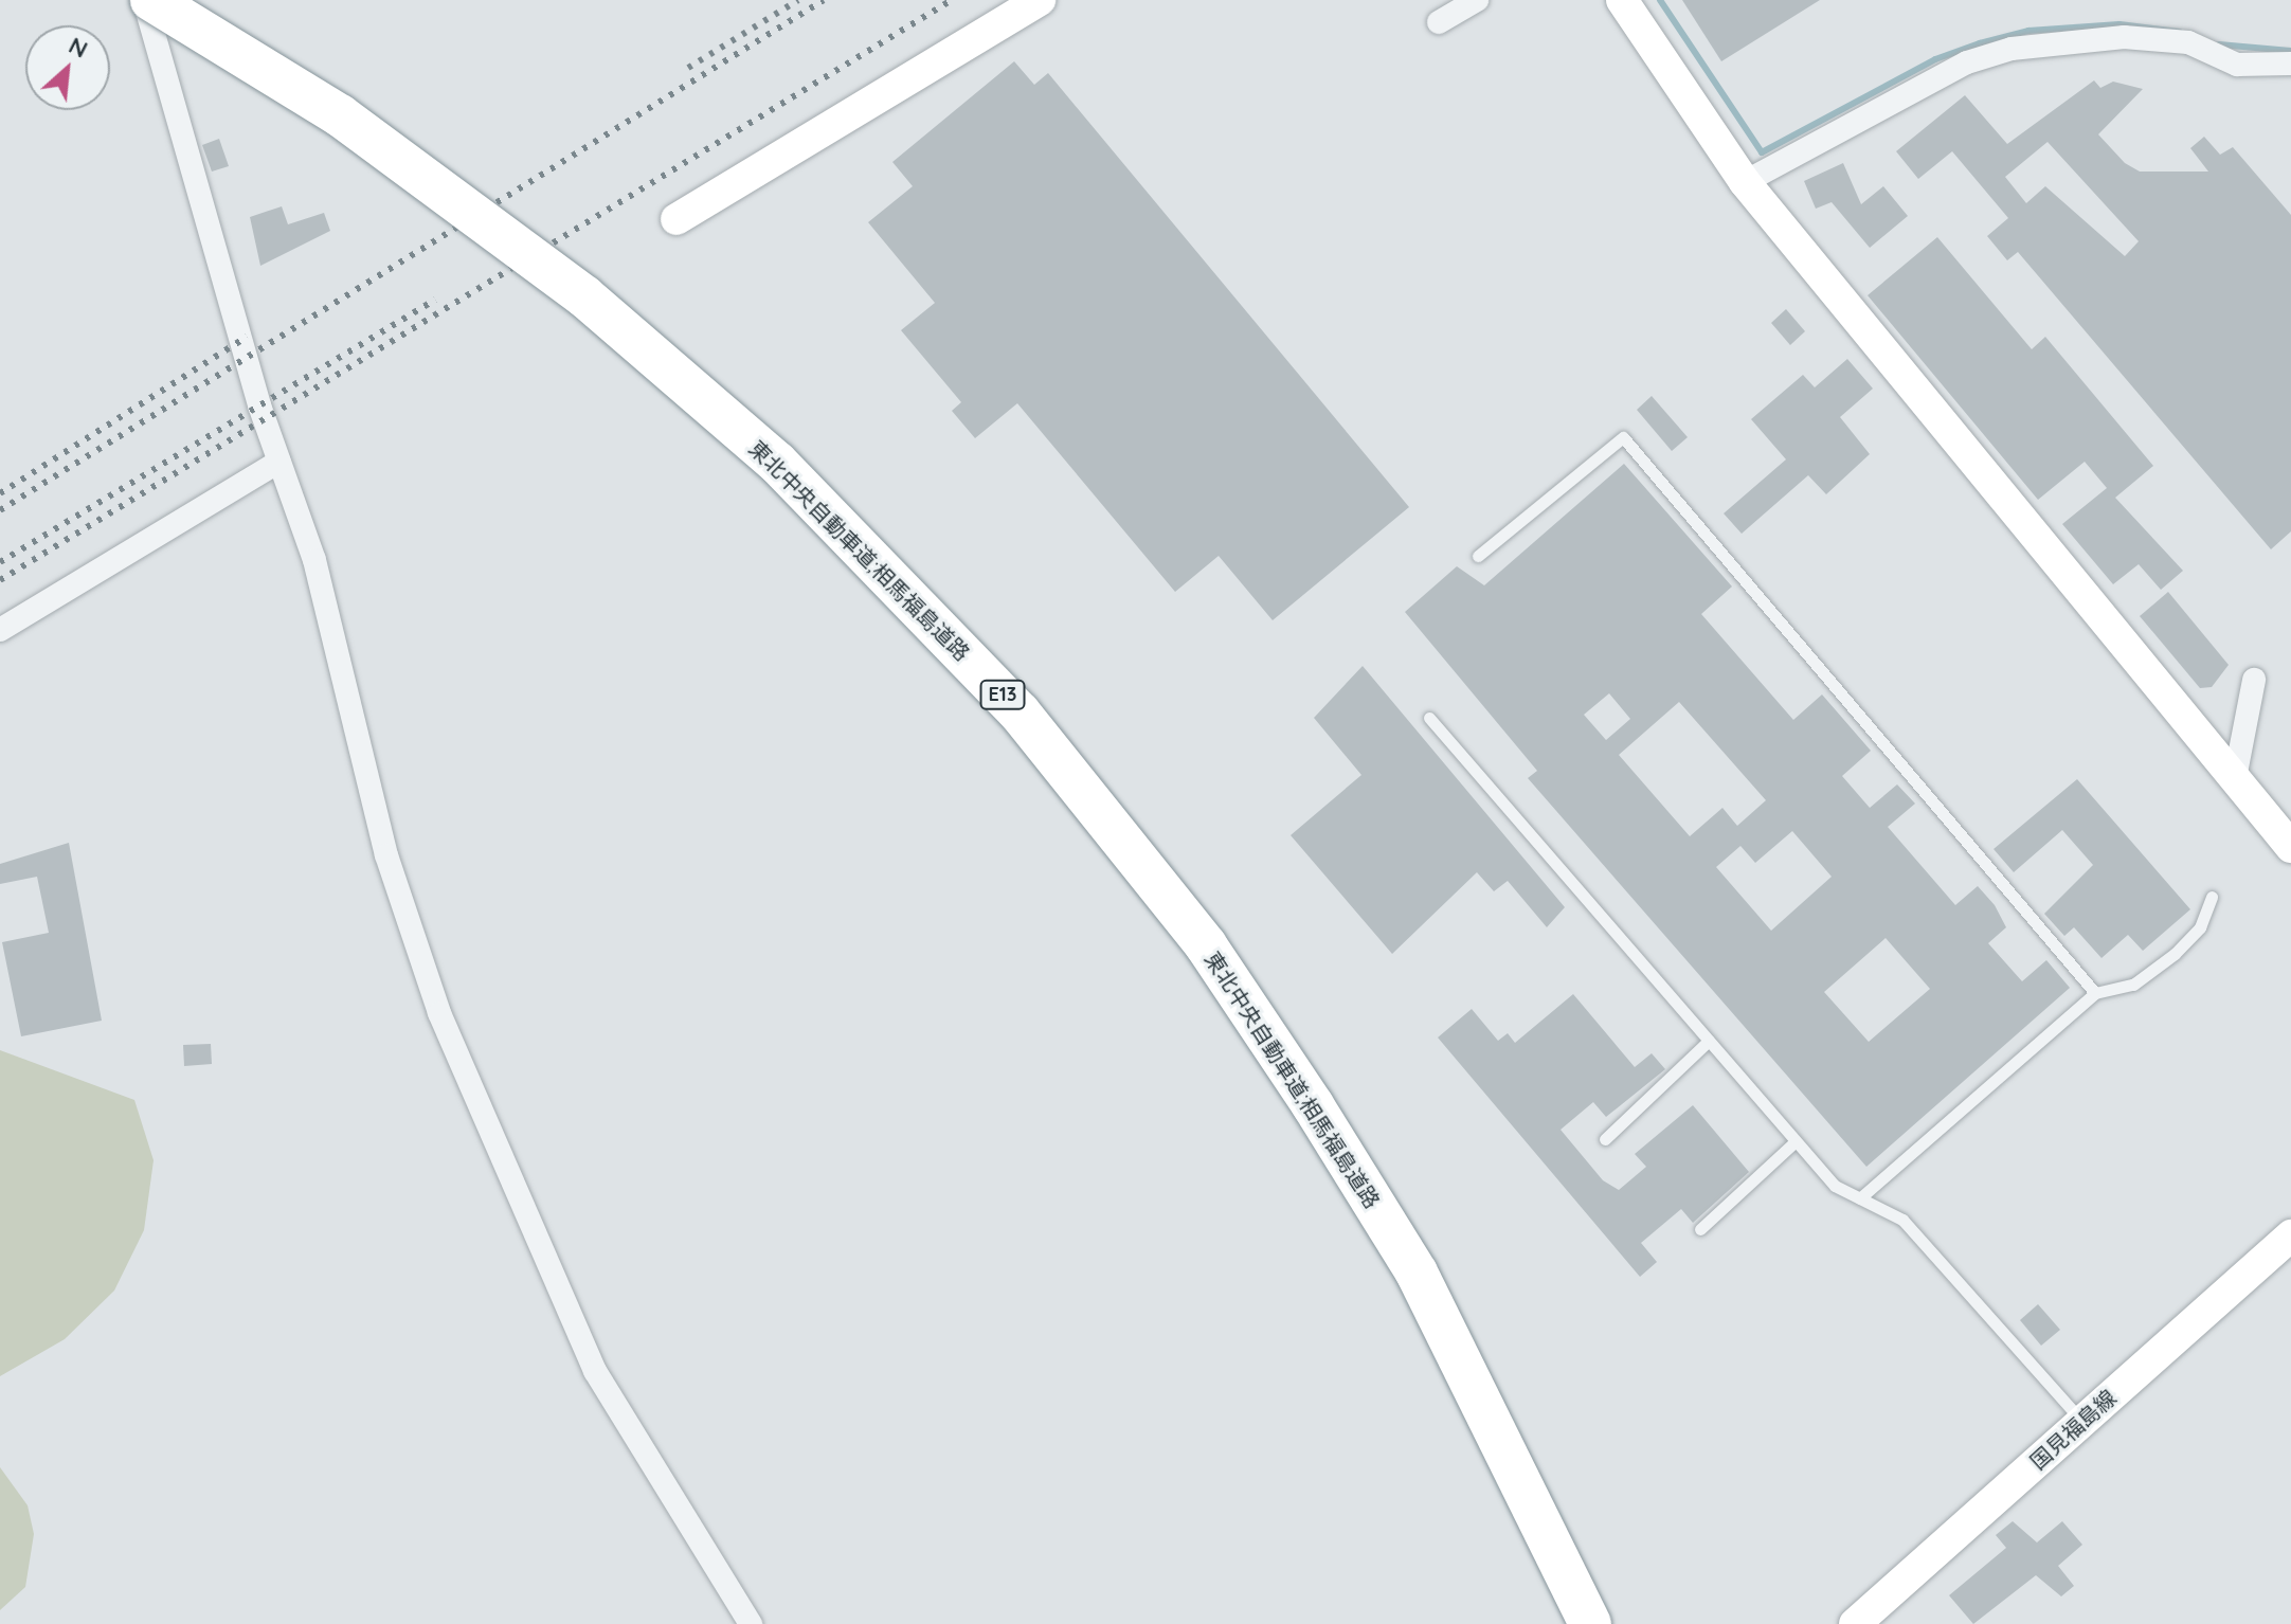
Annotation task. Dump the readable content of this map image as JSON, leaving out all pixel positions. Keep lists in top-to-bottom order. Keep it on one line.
{"streets":{"highway":["東北中央自動車道;相馬福島道路","E13"],"street":["国見福島線"]},"north":"top right"}
